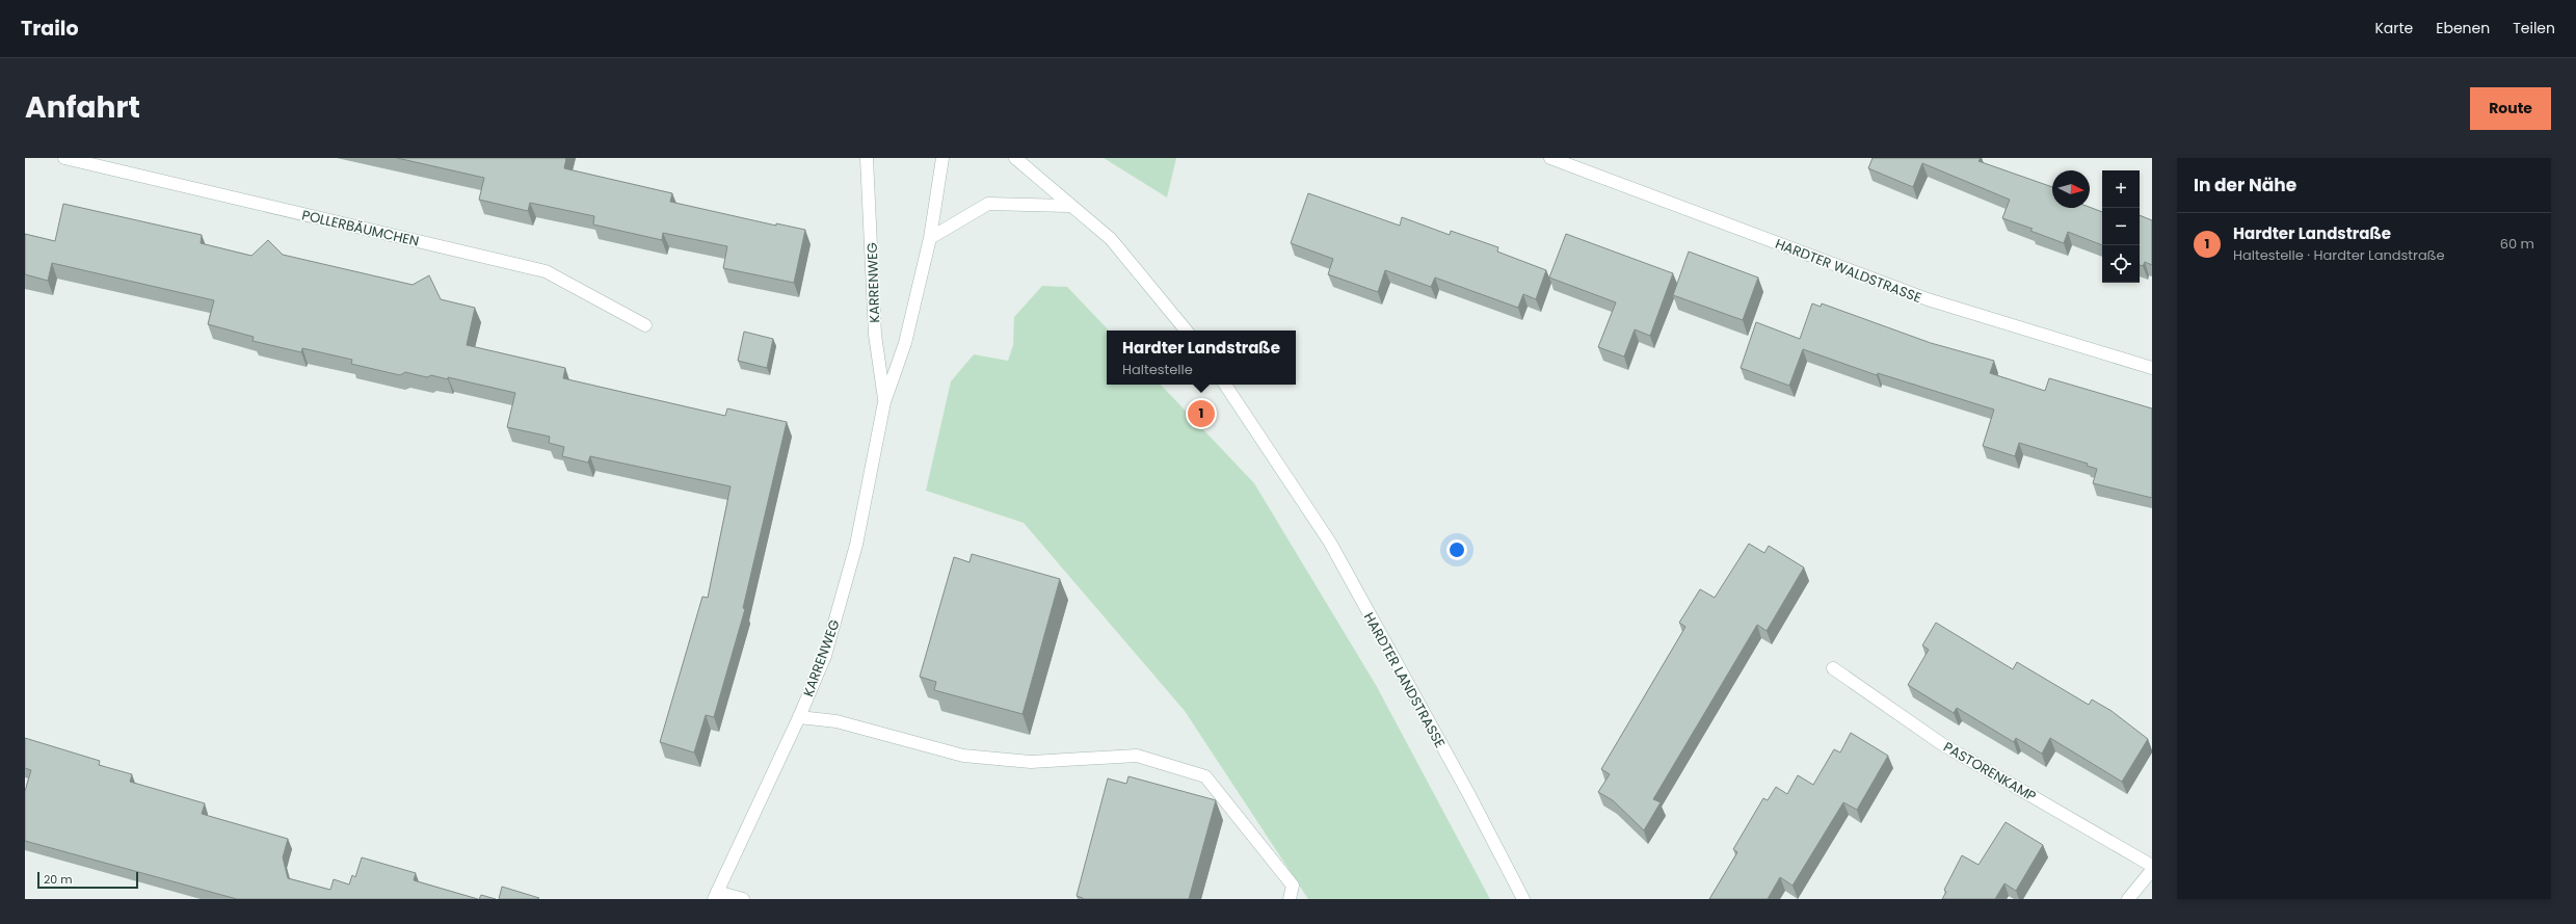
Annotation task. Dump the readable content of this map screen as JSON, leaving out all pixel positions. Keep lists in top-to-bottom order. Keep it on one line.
{"streets":{"street":["POLLERBÄUMCHEN","HARDTER WALDSTRASSE","KARRENWEG","HARDTER LANDSTRASSE","PASTORENKAMP"]},"scale_bar":"20 m","north":"right","page":{"header":"Trailo","nav":["Karte","Ebenen","Teilen"],"title":"Anfahrt","buttons":"Route","heading":"In der Nähe","map_buttons":["+","−"],"list":[{"mark":"1","name":"Hardter Landstraße","note":"Haltestelle · Hardter Landstraße","value":"60 m"}],"popup":["Hardter Landstraße","Haltestelle"],"pins":"1","scale":"20 m"}}
